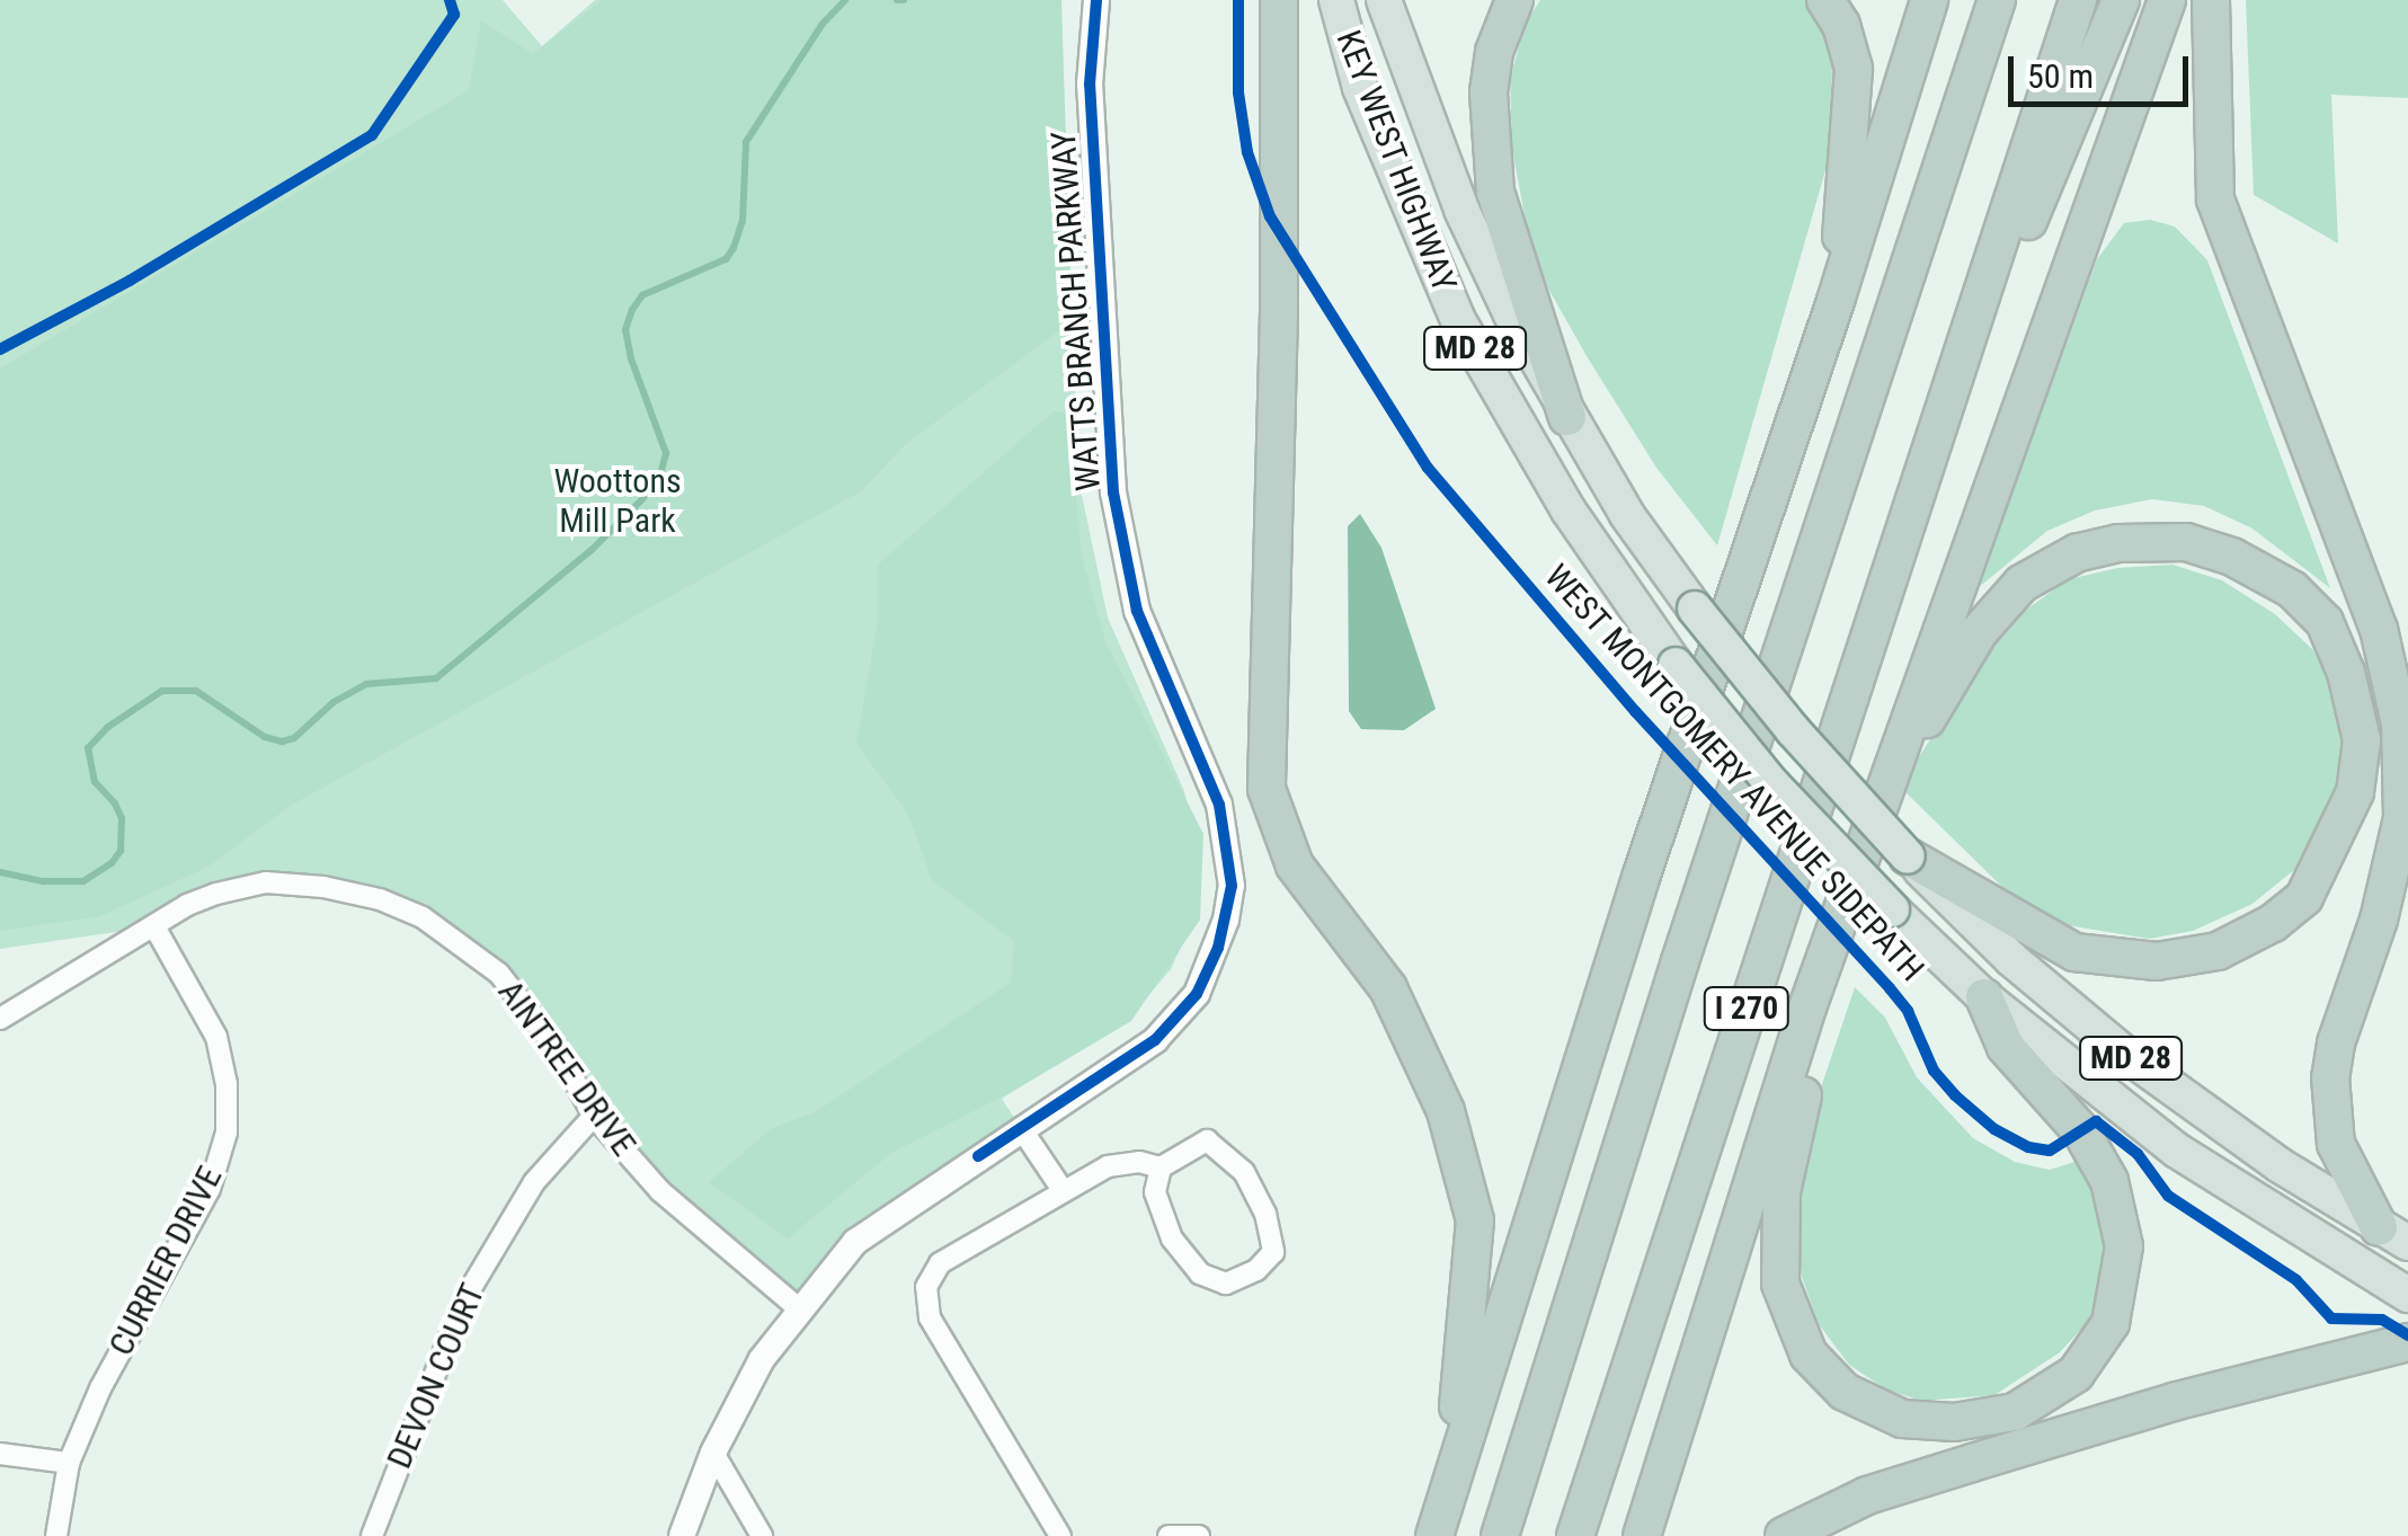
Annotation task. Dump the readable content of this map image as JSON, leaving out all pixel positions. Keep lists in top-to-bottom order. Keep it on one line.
{"streets":{"highway":["I 270"],"main road":["KEY WEST HIGHWAY","MD 28"],"street":["WATTS BRANCH PARKWAY","AINTREE DRIVE","CURRIER DRIVE","DEVON COURT"],"cycle path":["WEST MONTGOMERY AVENUE SIDEPATH"]},"crossings":[["KEY WEST HIGHWAY","MD 28"],["WATTS BRANCH PARKWAY","AINTREE DRIVE"],["AINTREE DRIVE","CURRIER DRIVE"],["AINTREE DRIVE","DEVON COURT"]],"parks":["Woottons Mill Park"],"scale_bar":"50 m"}
